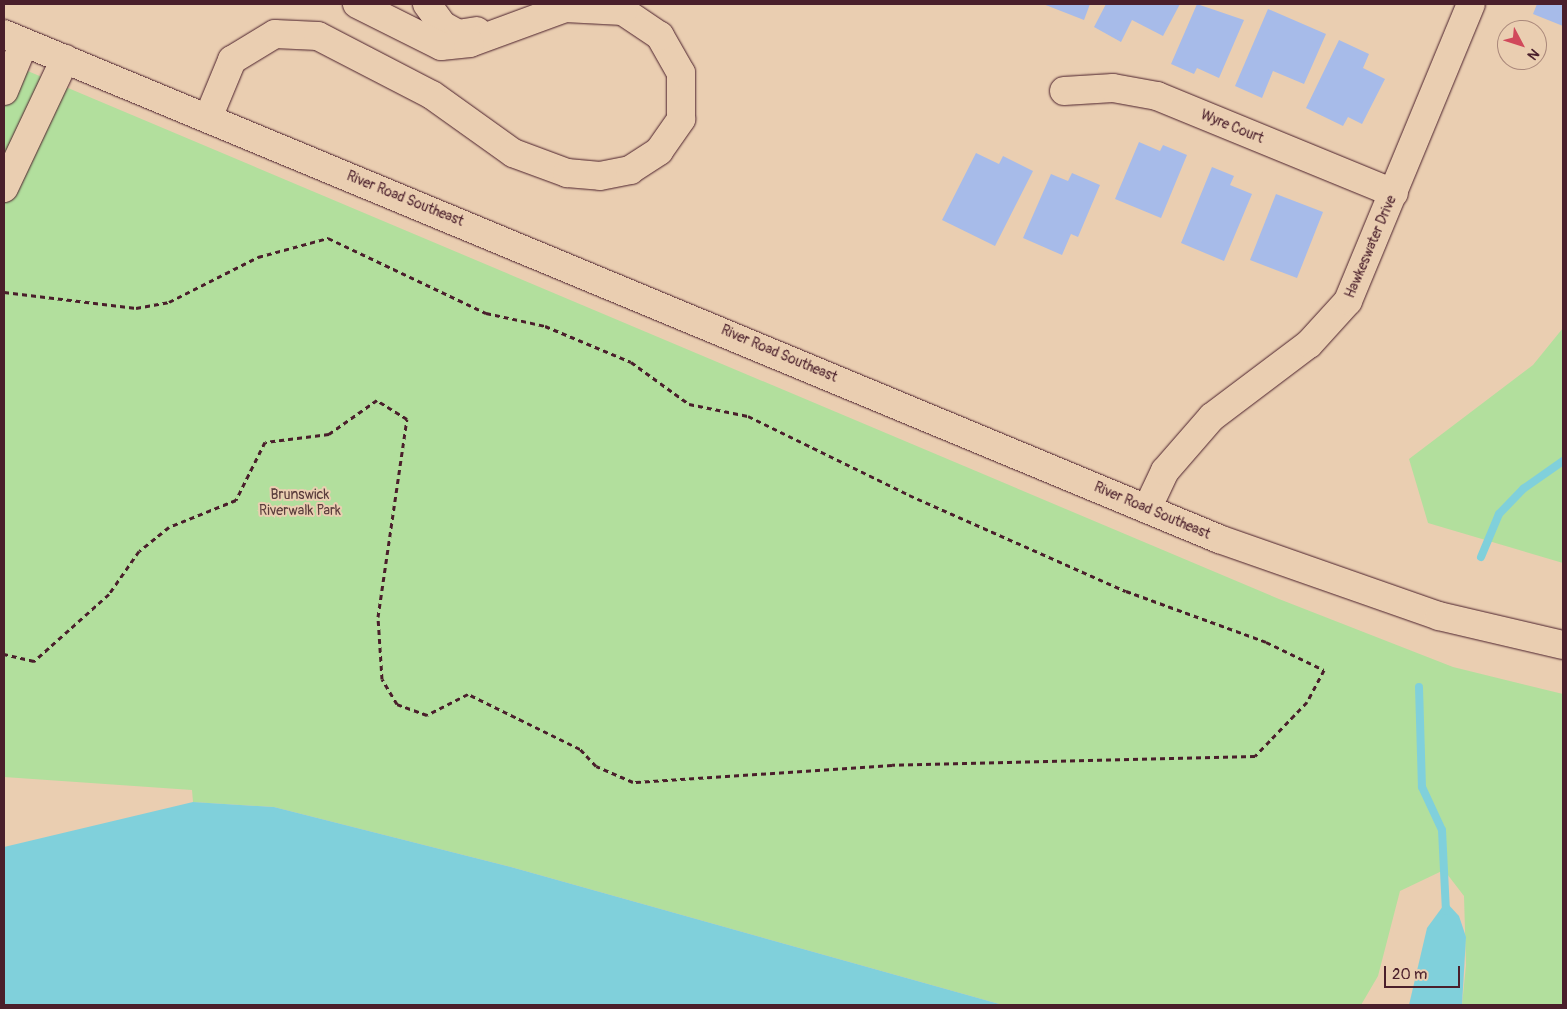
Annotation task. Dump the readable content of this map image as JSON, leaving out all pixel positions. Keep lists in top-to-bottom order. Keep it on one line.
{"streets":{"main road":["Wyre Court","River Road Southeast","Hawkeswater Drive"]},"crossings":[["Wyre Court","Hawkeswater Drive"],["River Road Southeast","Hawkeswater Drive"]],"parks":["Brunswick Riverwalk Park"],"scale_bar":"20 m","north":"bottom right"}
